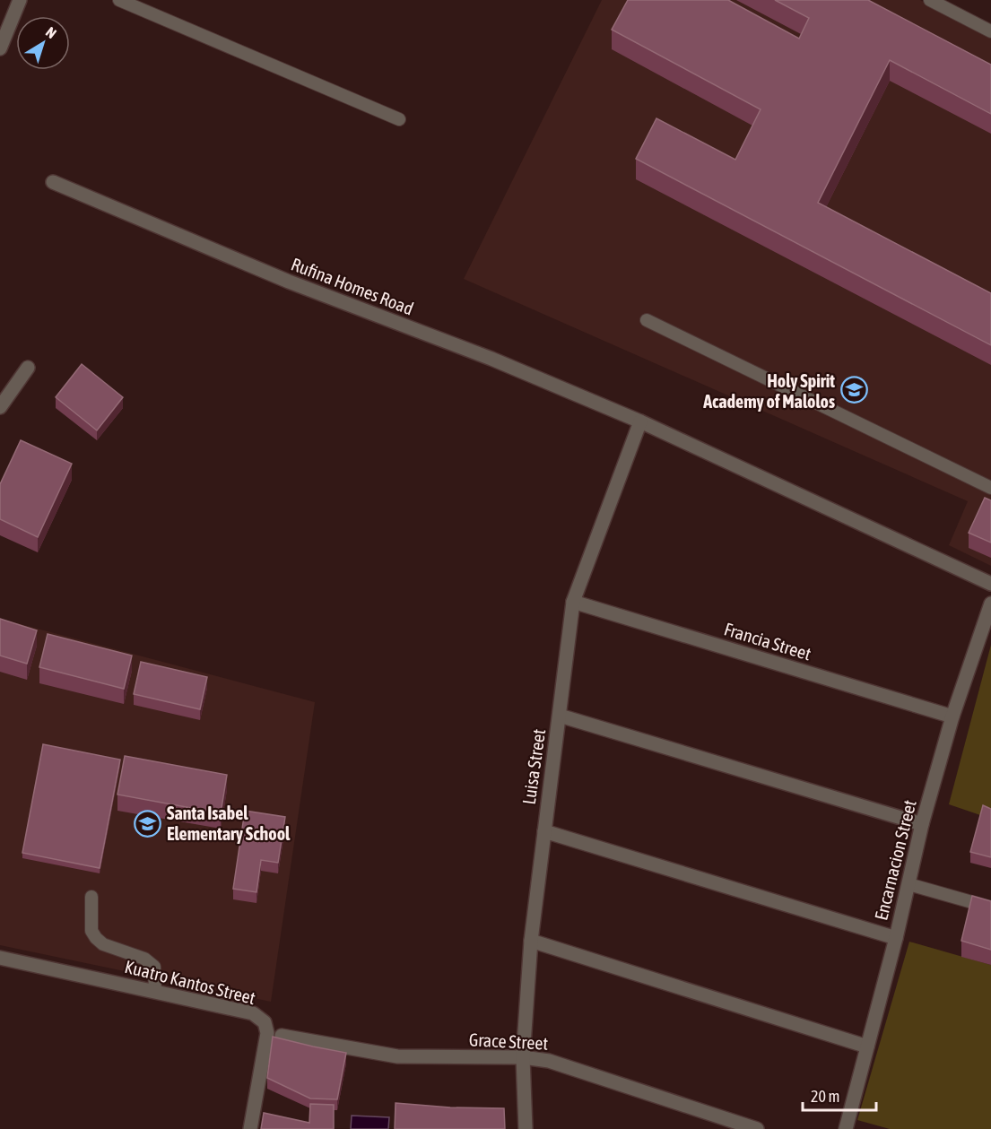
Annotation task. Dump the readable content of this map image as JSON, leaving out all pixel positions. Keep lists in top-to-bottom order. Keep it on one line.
{"streets":{"street":["Rufina Homes Road","Francia Street","Luisa Street","Encarnacion Street","Kuatro Kantos Street","Grace Street"]},"crossings":[["Rufina Homes Road","Luisa Street"],["Francia Street","Luisa Street"],["Francia Street","Encarnacion Street"],["Luisa Street","Grace Street"]],"places":{"school or university":["Holy Spirit Academy of Malolos","Santa Isabel Elementary School"]},"scale_bar":"20 m","north":"top right"}
